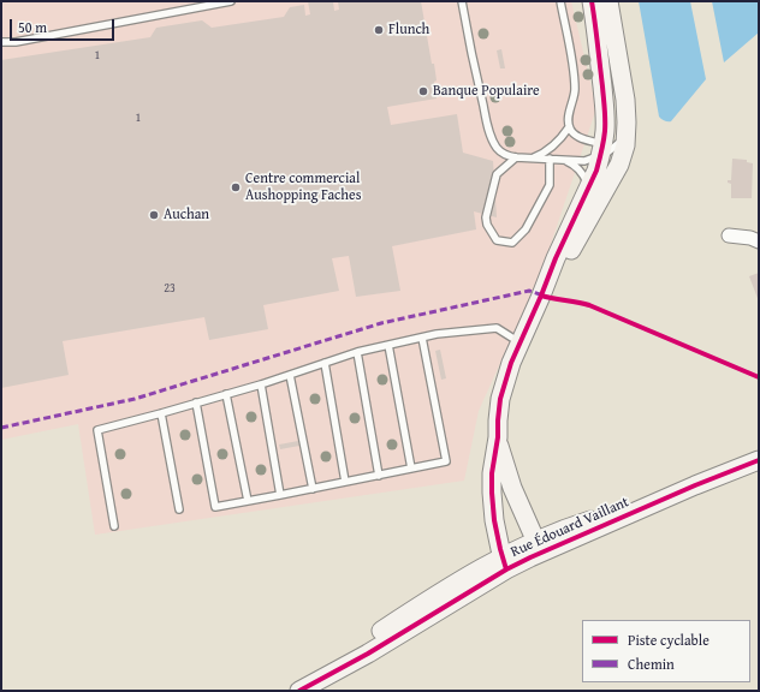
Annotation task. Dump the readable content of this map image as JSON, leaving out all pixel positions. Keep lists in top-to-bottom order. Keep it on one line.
{"streets":{"street":["Rue Édouard Vaillant"]},"places":["Flunch","Banque Populaire","Centre commercial Aushopping Faches","Auchan"],"house_numbers":["1","1","23"],"legend":["Piste cyclable","Chemin"],"scale_bar":"50 m"}
